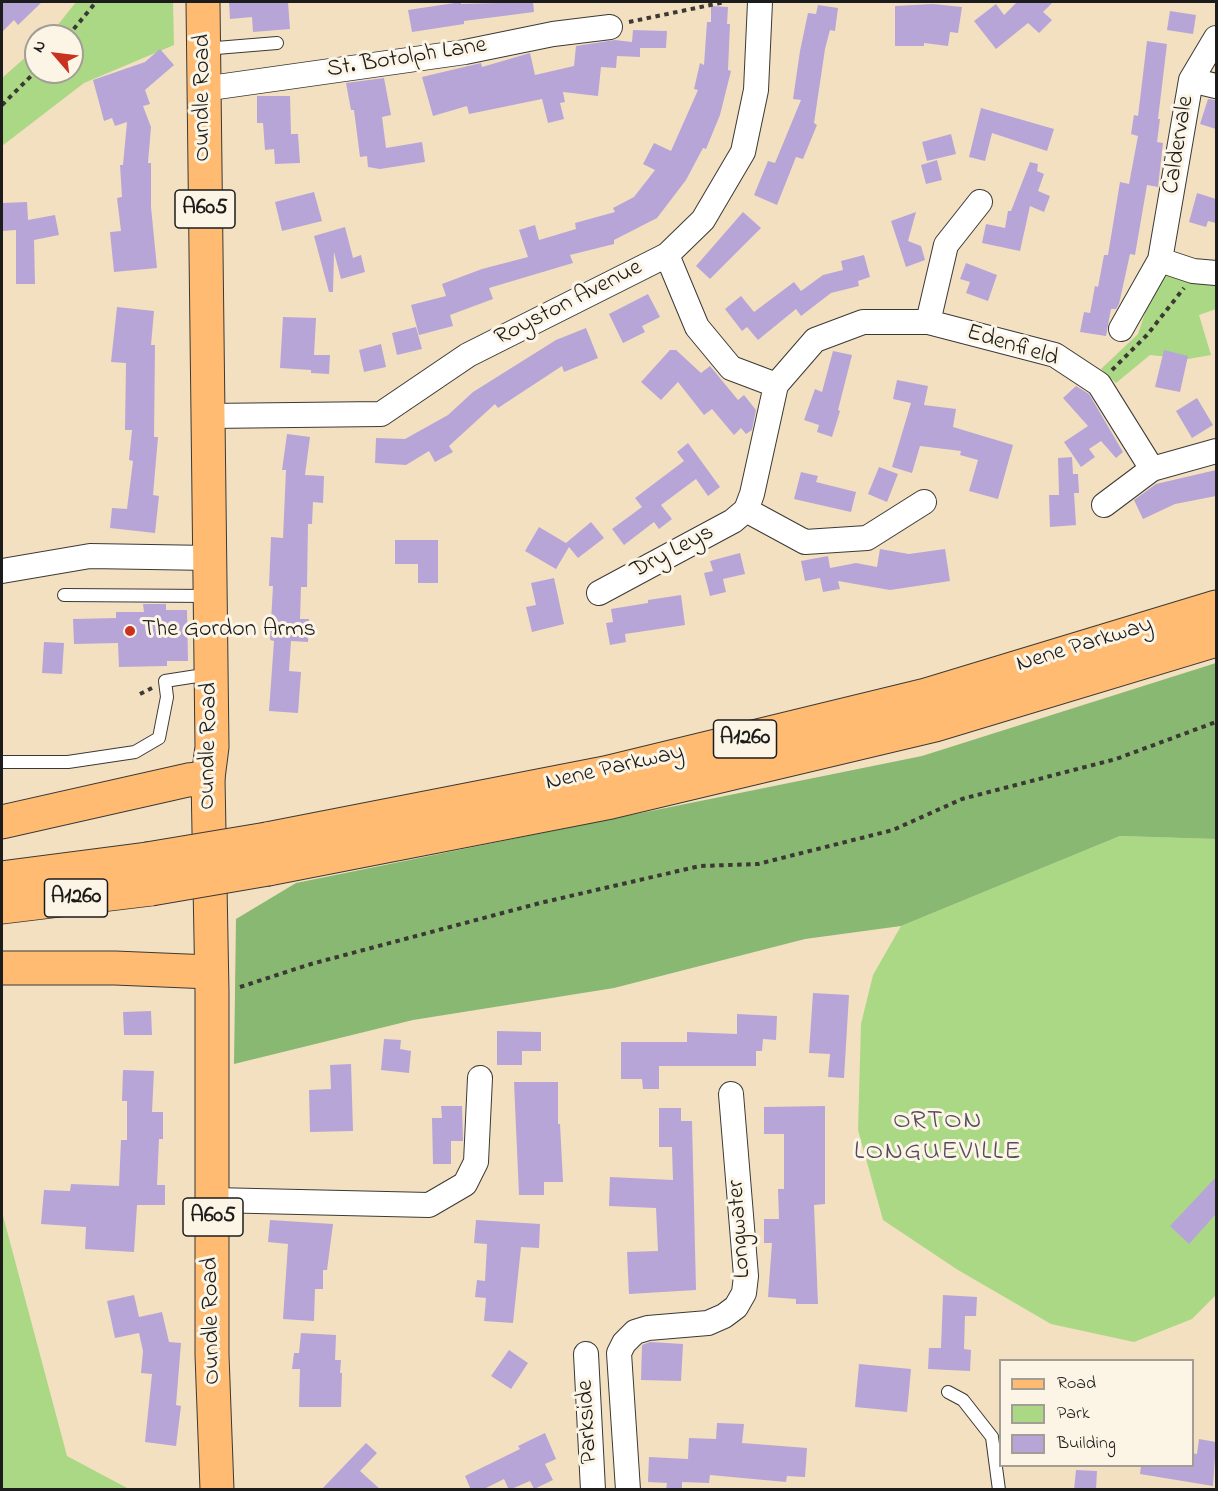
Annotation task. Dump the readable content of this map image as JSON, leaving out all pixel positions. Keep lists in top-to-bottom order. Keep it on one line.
{"streets":{"main road":["Oundle Road","A605","Nene Parkway","A1260"],"street":["St. Botolph Lane","Caldervale","Royston Avenue","Edenfield","Dry Leys","Longwater","Parkside"]},"crossings":[["St. Botolph Lane","Oundle Road"],["Oundle Road","Royston Avenue"]],"districts":["ORTON LONGUEVILLE"],"places":["The Gordon Arms"],"legend":["Road","Park","Building"],"north":"top left"}
